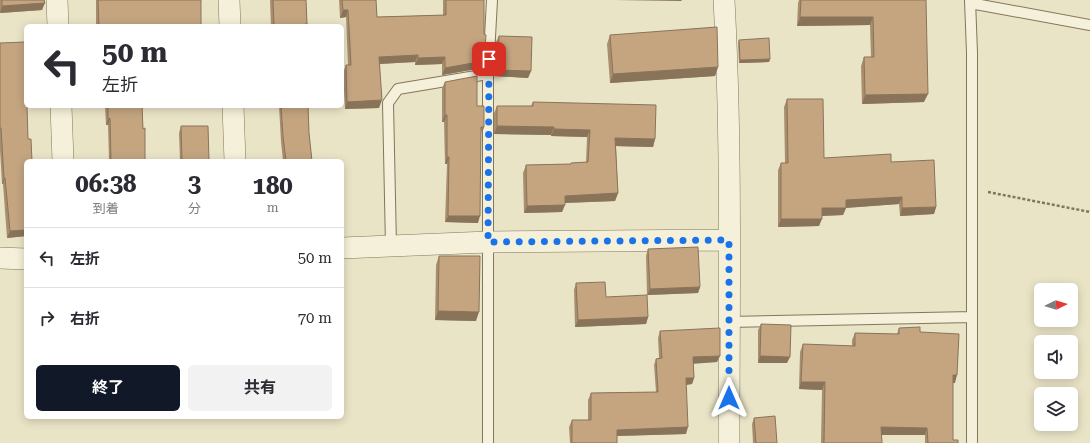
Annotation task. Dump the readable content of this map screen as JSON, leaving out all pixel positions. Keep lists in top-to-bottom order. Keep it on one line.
{"north":"right","page":{"turn":["50 m","左折"],"eta":["06:38","到着","3","分","180","m"],"list":[{"name":"左折","value":"50 m"},{"name":"右折","value":"70 m"}],"buttons":["終了","共有"]}}
